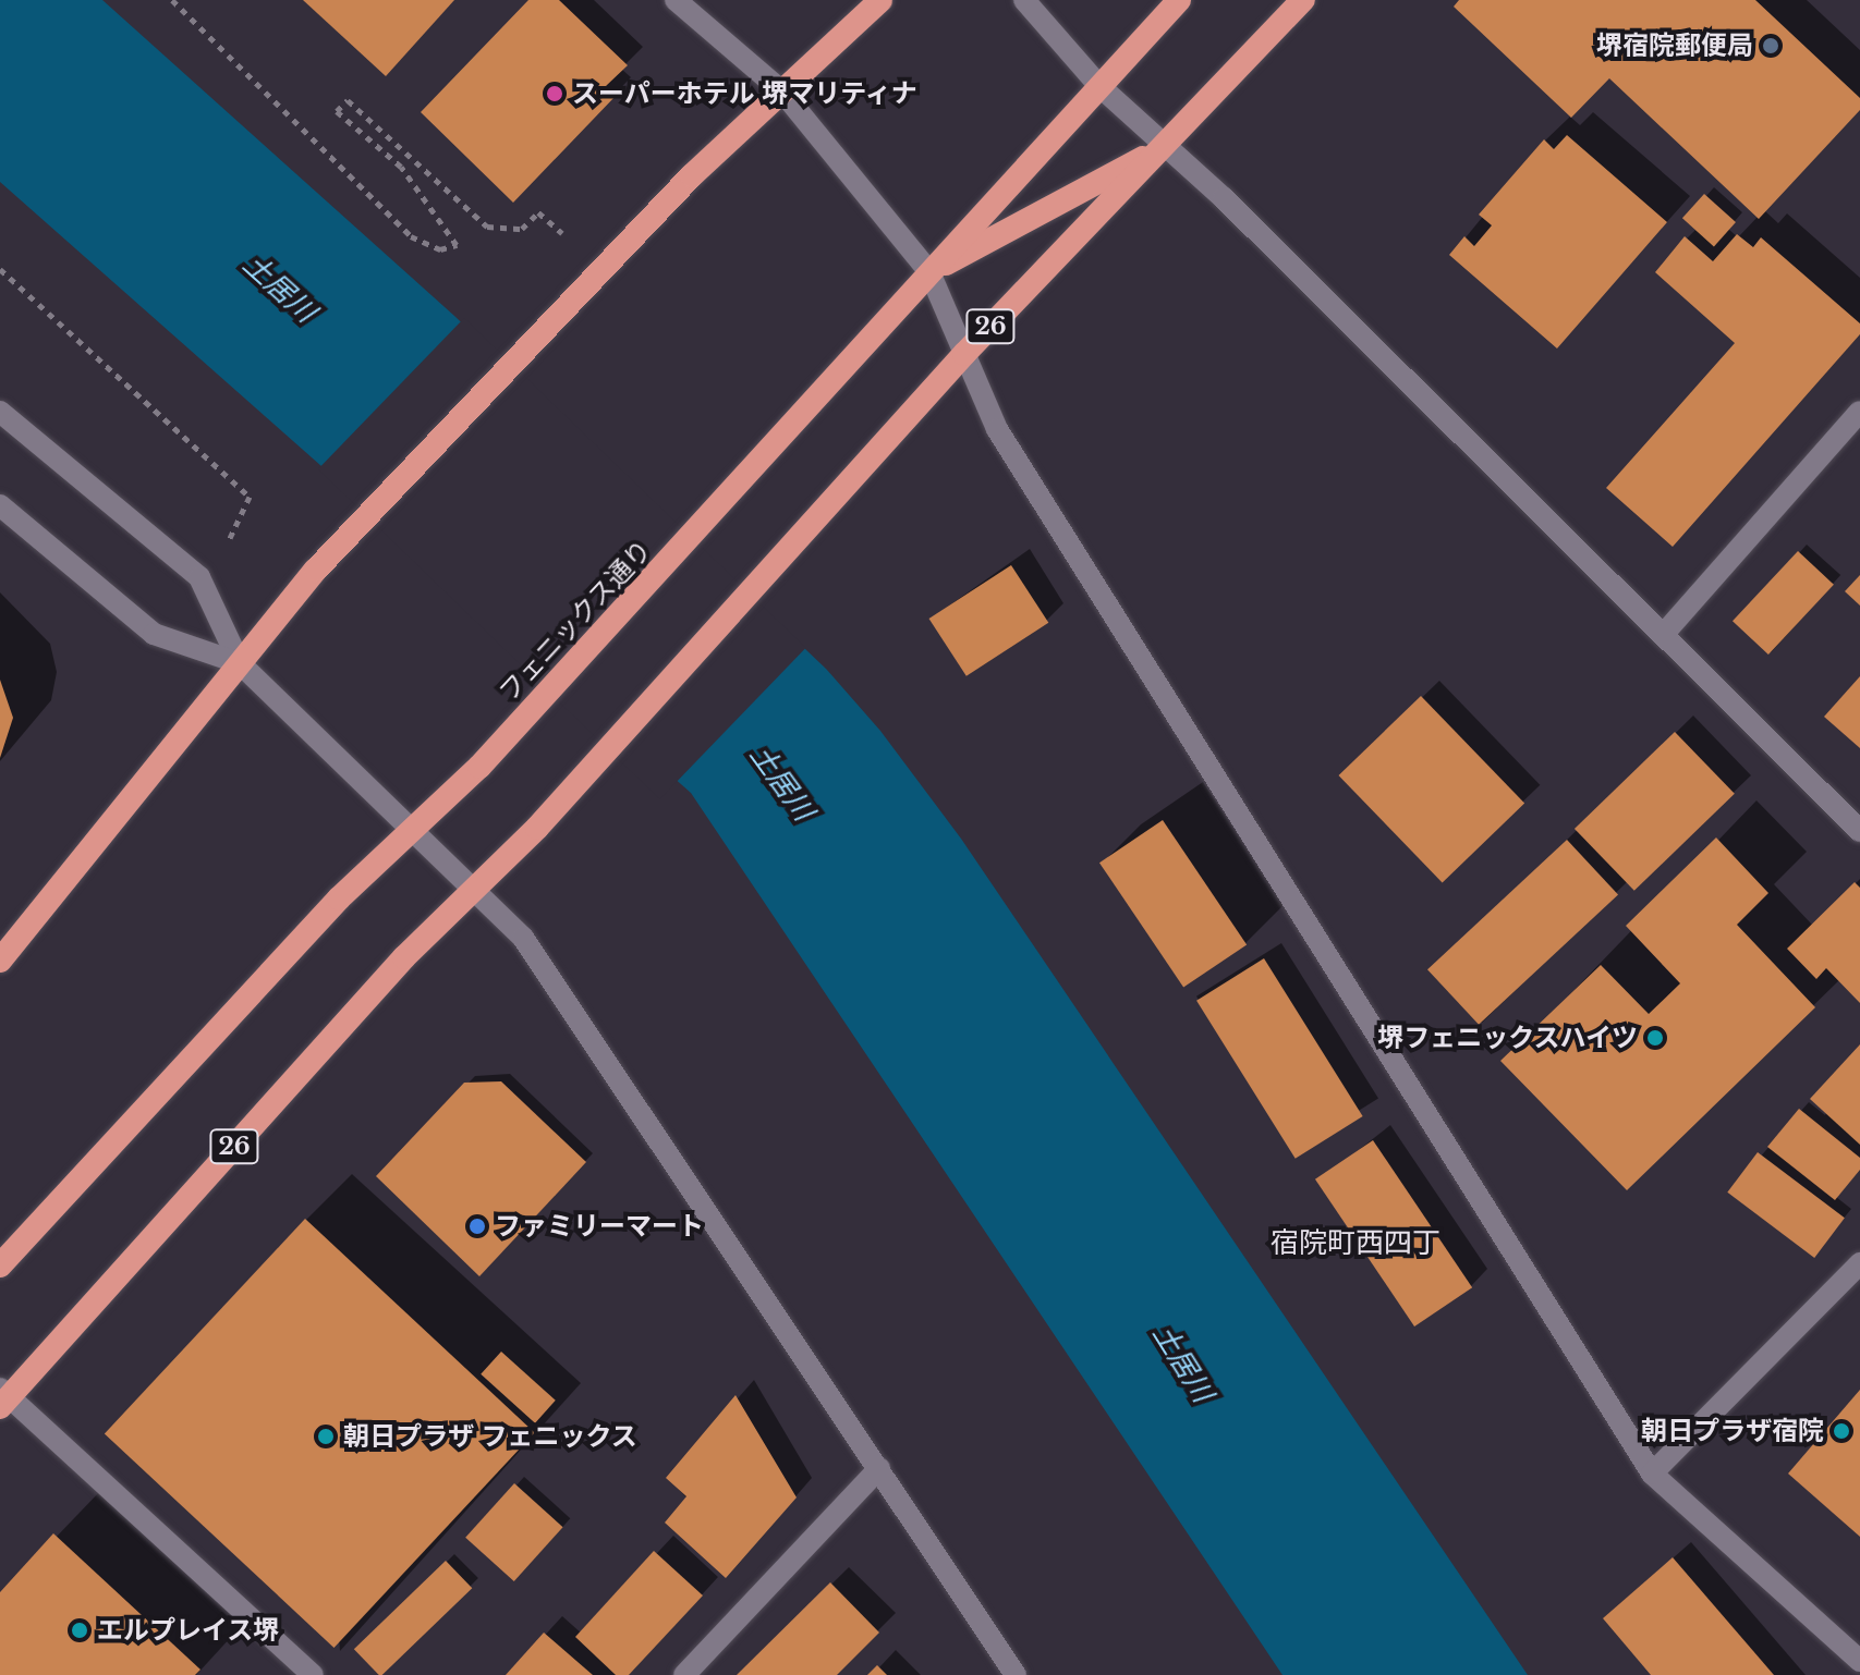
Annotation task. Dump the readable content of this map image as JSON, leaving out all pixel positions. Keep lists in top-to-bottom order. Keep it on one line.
{"streets":{"highway":["26","フェニックス通り"]},"crossings":[["26","フェニックス通り"]],"districts":["宿院町西四丁"],"water":["土居川"],"places":["堺宿院郵便局","スーパーホテル 堺マリティナ","堺フェニックスハイツ","ファミリーマート","朝日プラザ宿院","朝日プラザ フェニックス","エルプレイス堺"]}
